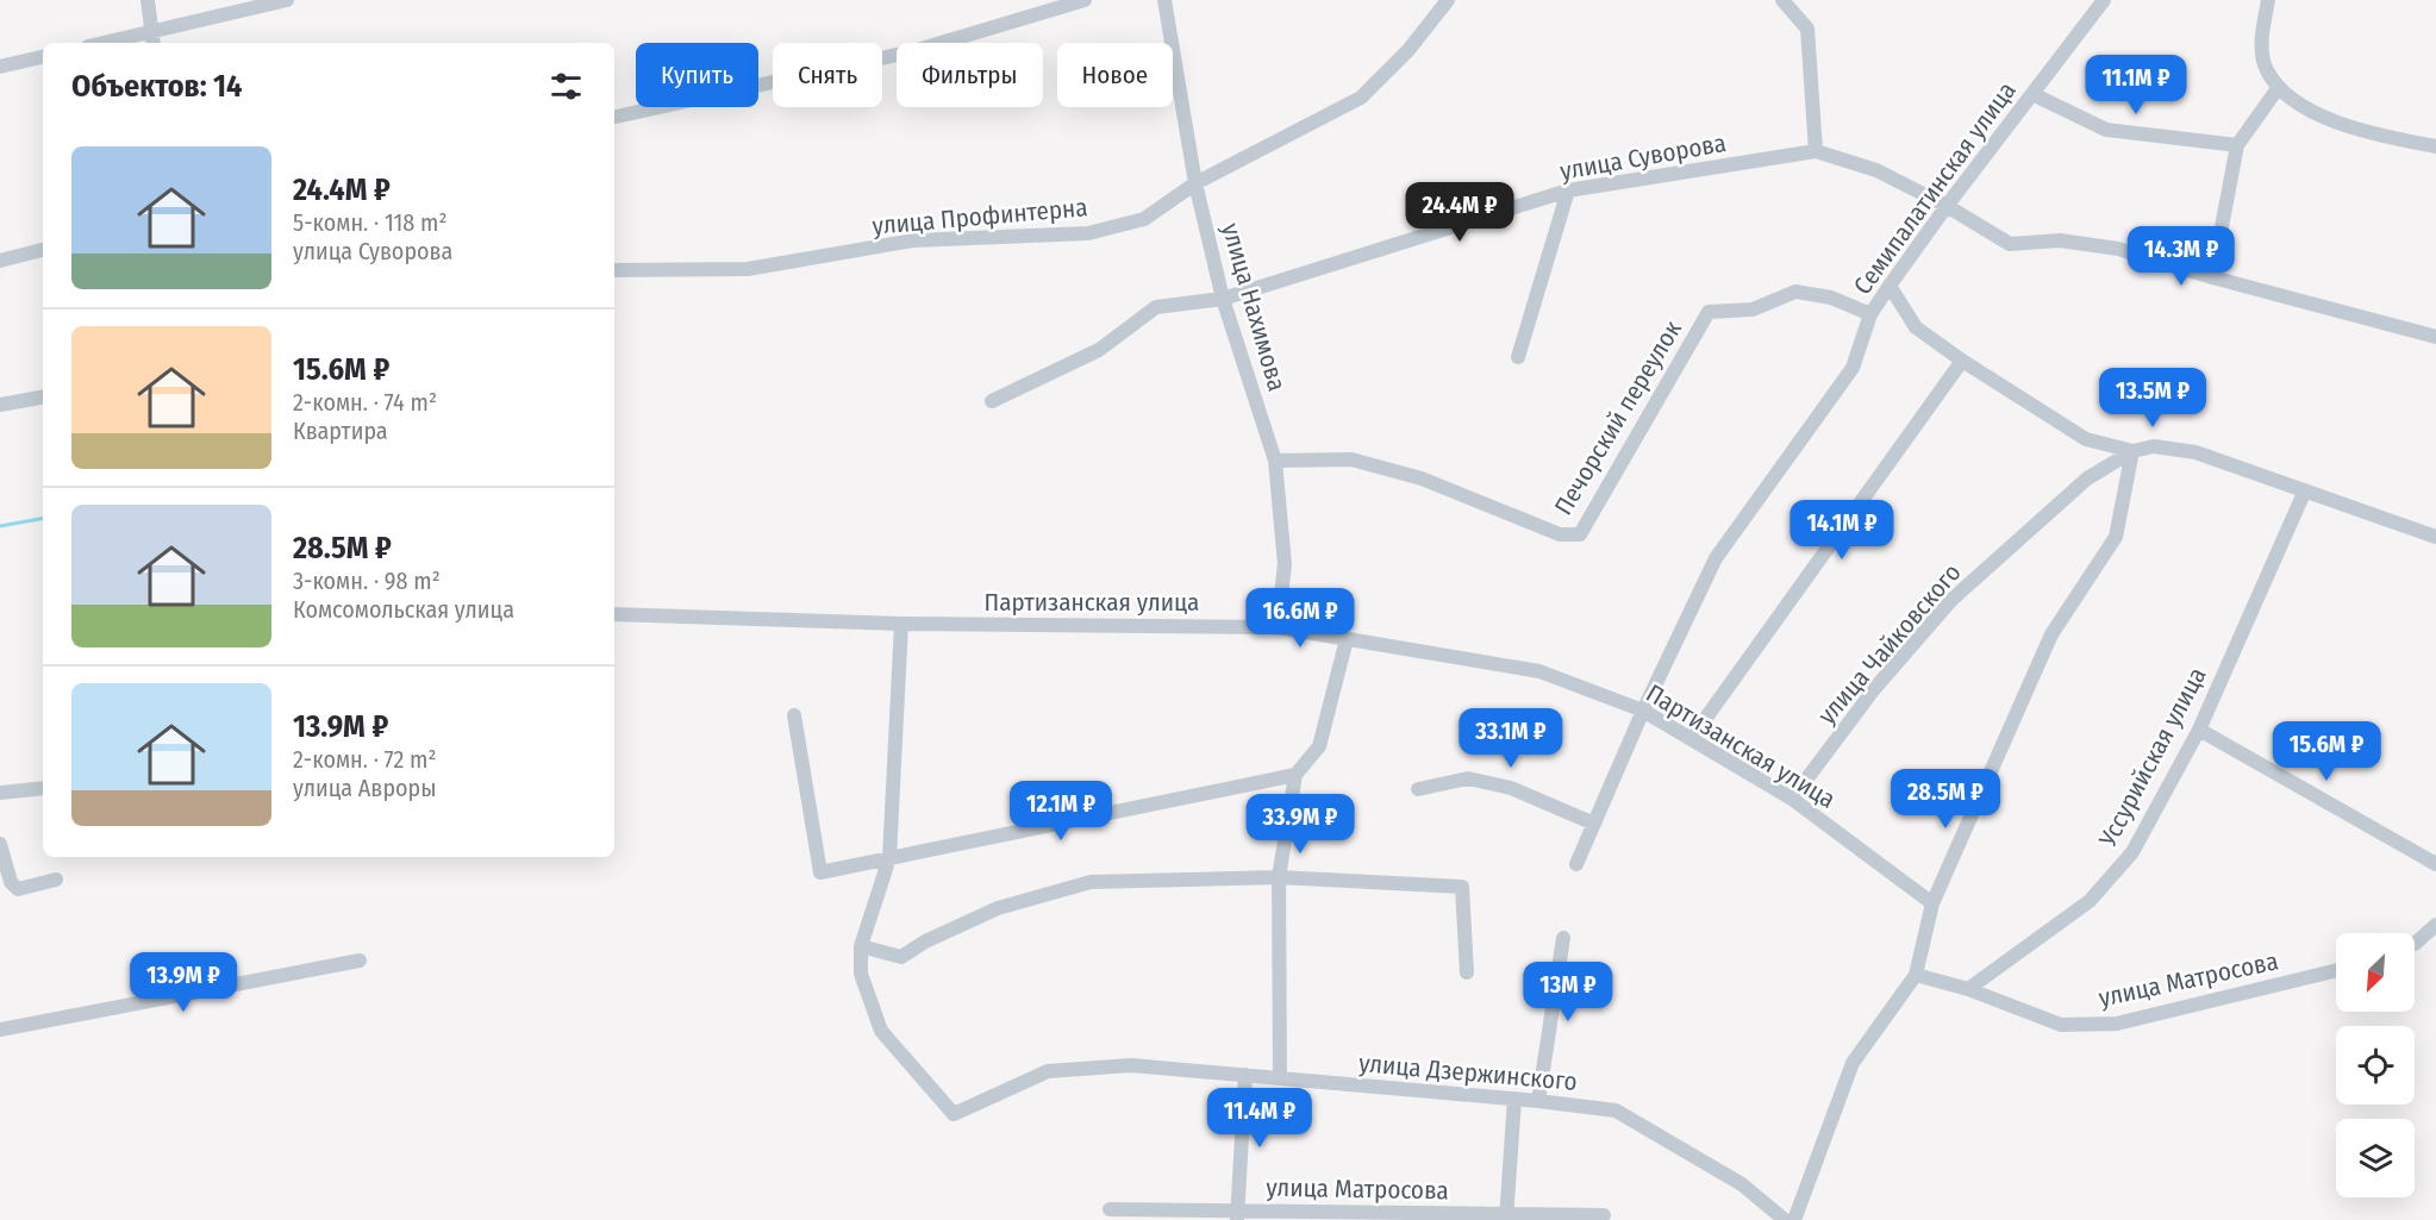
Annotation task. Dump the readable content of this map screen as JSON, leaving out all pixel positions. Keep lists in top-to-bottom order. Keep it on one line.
{"streets":{"street":["улица Суворова","Семипалатинская улица","улица Профинтерна","улица Нахимова","Печорский переулок","Партизанская улица","улица Чайковского","Уссурийская улица","улица Матросова","улица Дзержинского"]},"crossings":[["улица Суворова","Семипалатинская улица"],["улица Суворова","улица Нахимова"],["Семипалатинская улица","Печорский переулок"],["Семипалатинская улица","Партизанская улица"],["улица Профинтерна","улица Нахимова"],["улица Нахимова","Печорский переулок"],["улица Нахимова","Партизанская улица"],["Партизанская улица","улица Чайковского"],["Уссурийская улица","улица Матросова"]],"north":"bottom left","page":{"chip":["Купить","Снять","Фильтры","Новое"],"heading":"Объектов: 14","price":["11.1M ₽","24.4M ₽","14.3M ₽","13.5M ₽","14.1M ₽","16.6M ₽","33.1M ₽","15.6M ₽","28.5M ₽","12.1M ₽","33.9M ₽","13.9M ₽","13M ₽","11.4M ₽"],"list":[{"name":"24.4M ₽","note":"5-комн. · 118 m² · улица Суворова"},{"name":"15.6M ₽","note":"2-комн. · 74 m² · Квартира"},{"name":"28.5M ₽","note":"3-комн. · 98 m² · Комсомольская улица"},{"name":"13.9M ₽","note":"2-комн. · 72 m² · улица Авроры"}]}}
